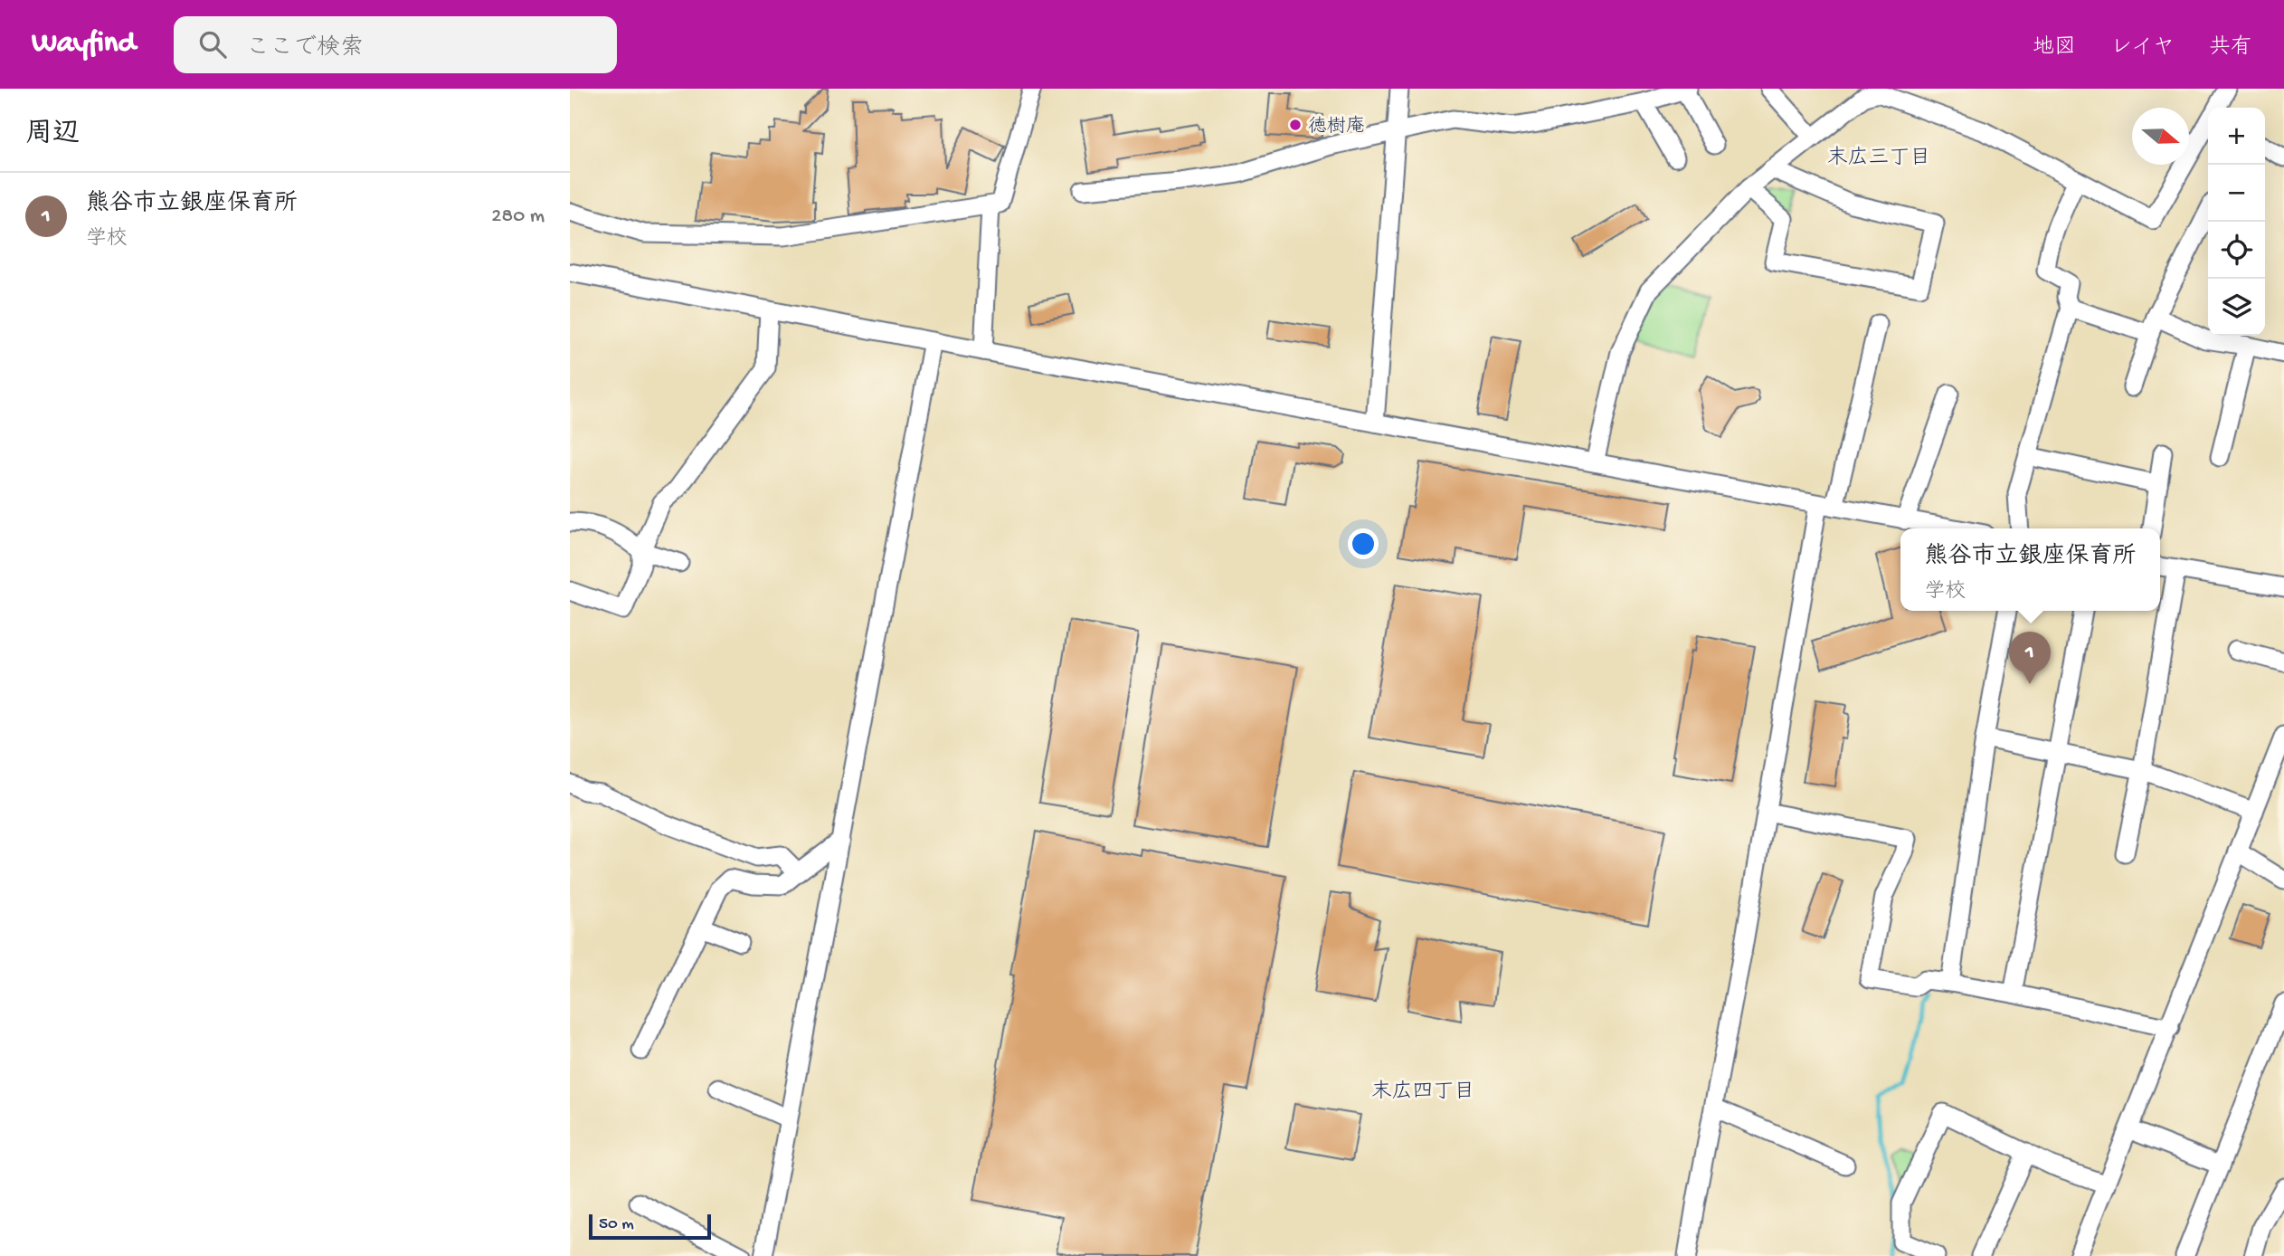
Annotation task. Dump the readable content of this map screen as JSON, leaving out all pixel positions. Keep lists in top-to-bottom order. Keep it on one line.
{"districts":["末広三丁目","末広四丁目"],"places":["徳樹庵"],"scale_bar":"50 m","north":"right","page":{"header":"Wayfind","search":"ここで検索","nav":["地図","レイヤ","共有"],"heading":"周辺","map_buttons":["+","−"],"list":[{"mark":"1","name":"熊谷市立銀座保育所","note":"学校","value":"280 m"}],"popup":["熊谷市立銀座保育所","学校"],"pins":"1","scale":"50 m"}}
